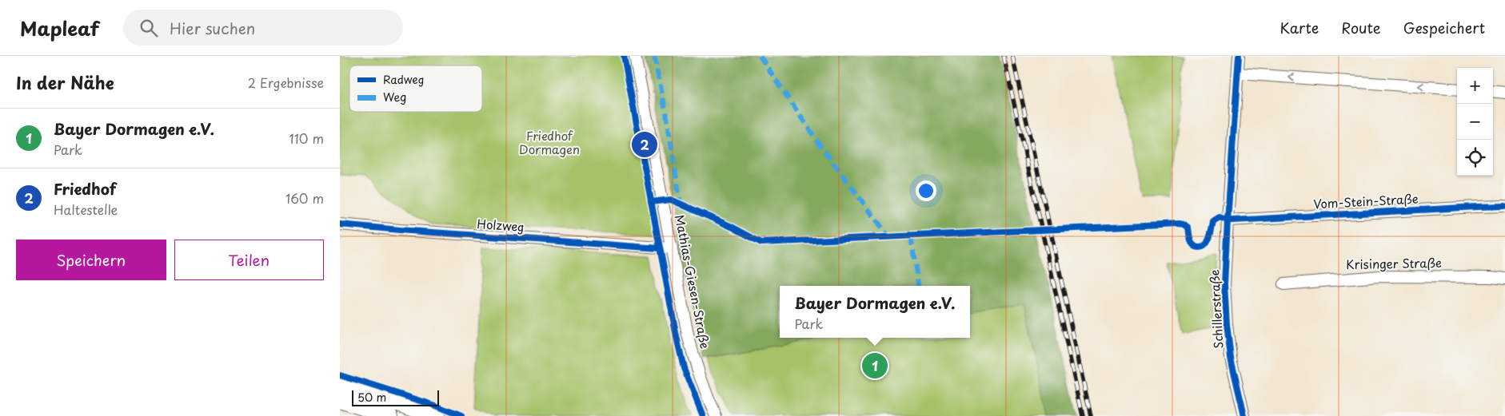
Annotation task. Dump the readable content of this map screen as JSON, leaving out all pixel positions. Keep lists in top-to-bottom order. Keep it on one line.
{"streets":{"street":["Vom-Stein-Straße","Holzweg","Krisinger Straße","Mathias-Giesen-Straße","Schillerstraße"]},"crossings":[["Vom-Stein-Straße","Schillerstraße"],["Holzweg","Mathias-Giesen-Straße"]],"parks":["Friedhof Dormagen"],"legend":["Radweg","Weg"],"scale_bar":"50 m","page":{"header":"Mapleaf","search":"Hier suchen","nav":["Karte","Route","Gespeichert"],"heading":["In der Nähe","2 Ergebnisse"],"map_buttons":["+","−"],"list":[{"mark":"1","name":"Bayer Dormagen e.V.","note":"Park","value":"110 m"},{"mark":"2","name":"Friedhof","note":"Haltestelle","value":"160 m"}],"pins":["2","1"],"buttons":["Speichern","Teilen"],"popup":["Bayer Dormagen e.V.","Park"],"scale":"50 m"}}
